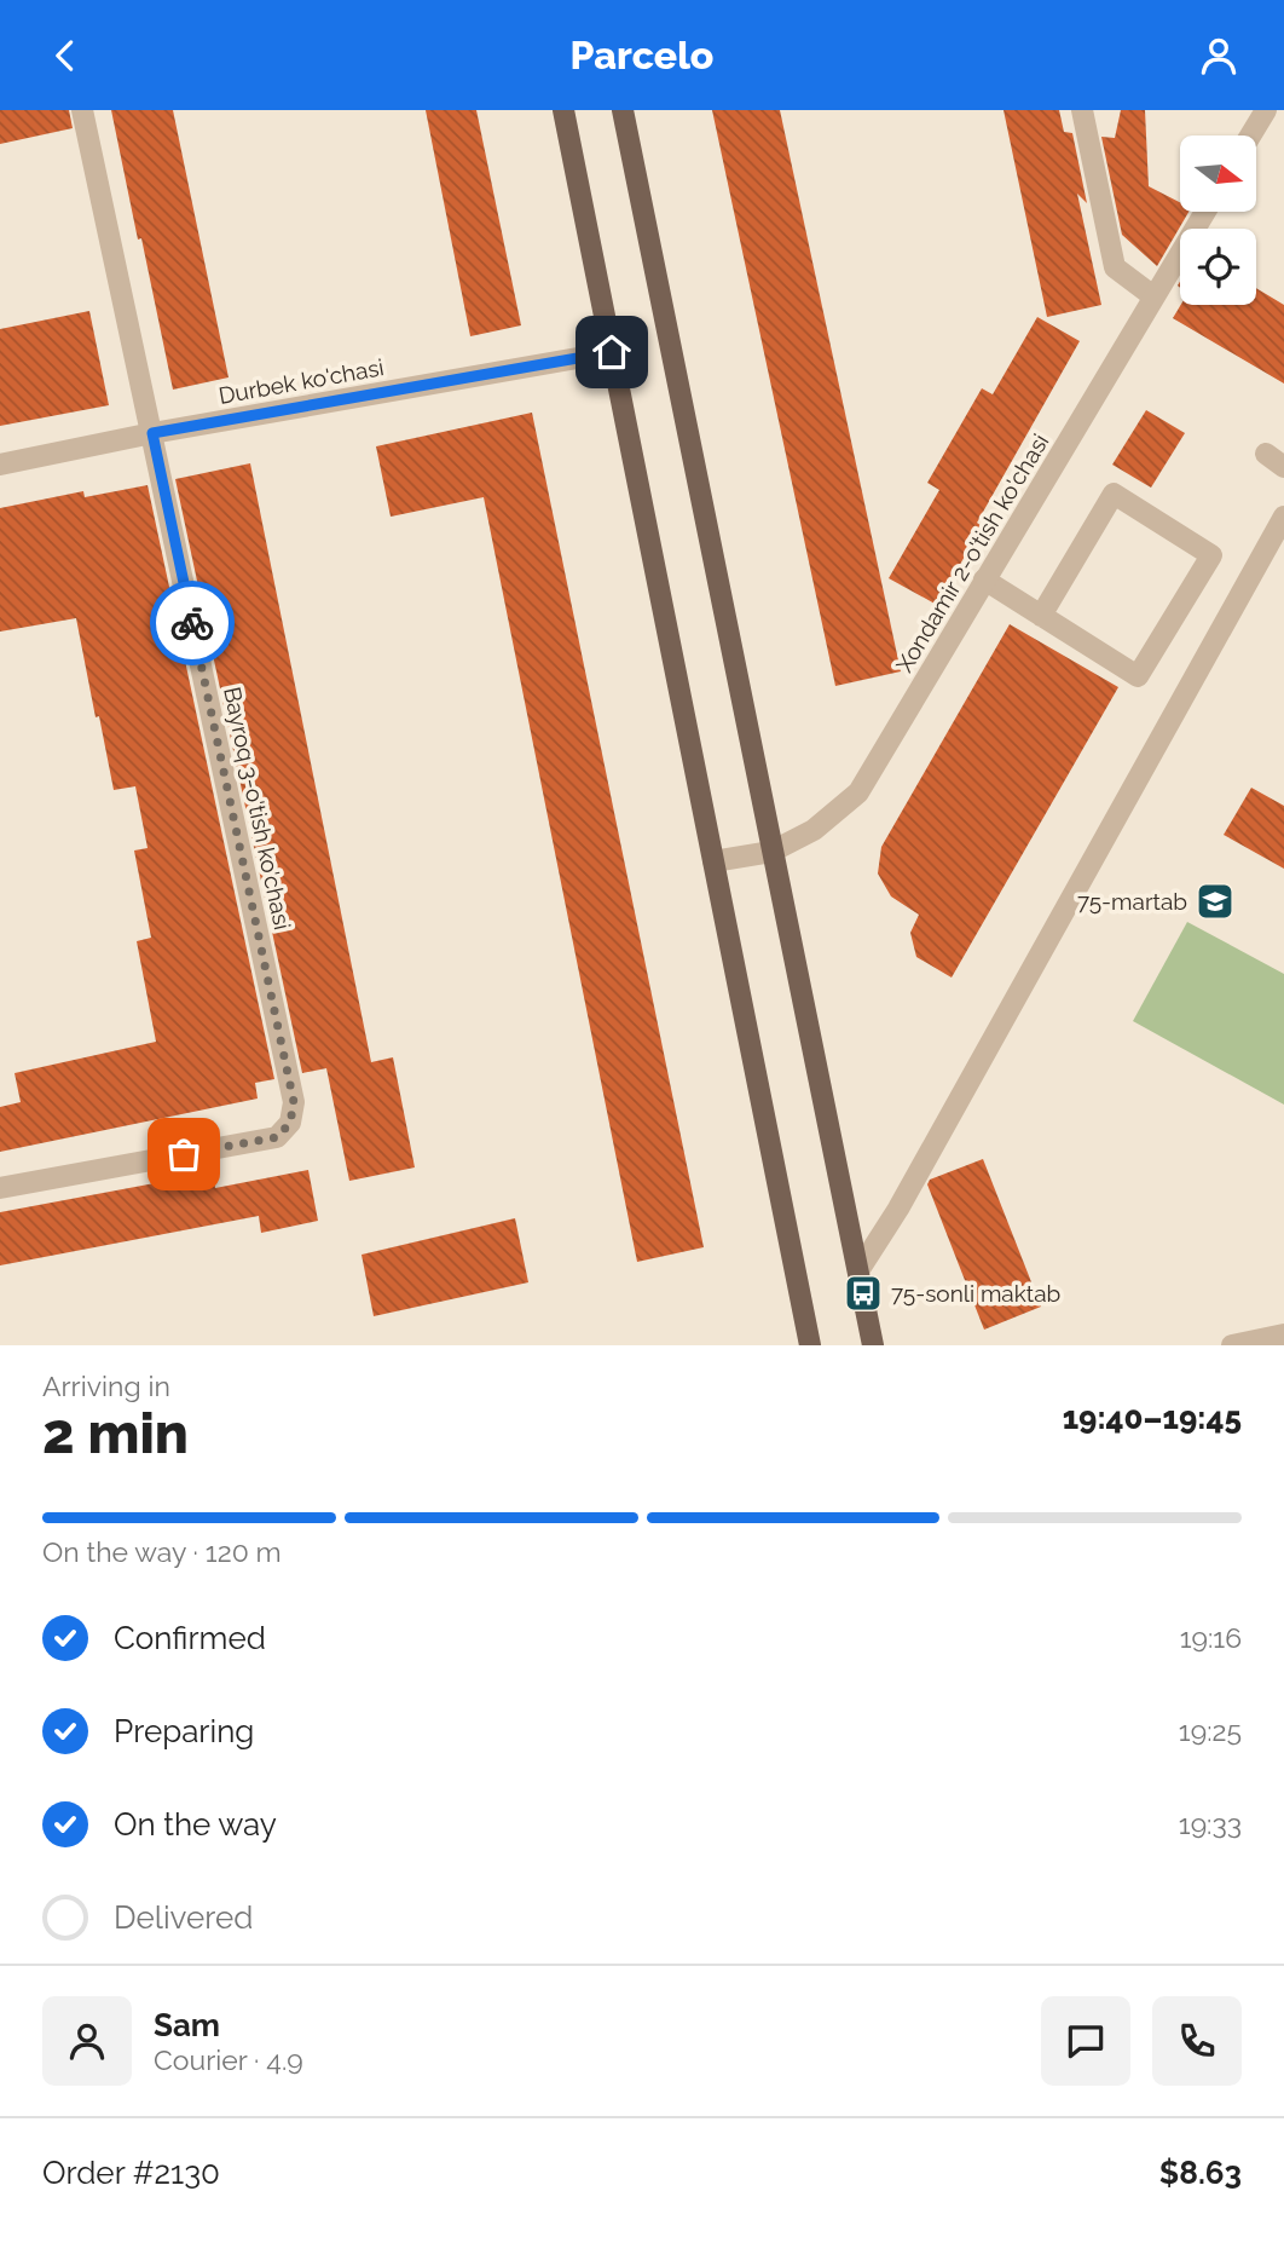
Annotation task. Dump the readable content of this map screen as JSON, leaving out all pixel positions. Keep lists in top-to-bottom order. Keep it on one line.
{"streets":{"street":["Durbek ko'chasi","Xondamir 2-o'tish ko'chasi","Bayroq 3-o'tish ko'chasi"]},"crossings":[["Durbek ko'chasi","Bayroq 3-o'tish ko'chasi"]],"places":{"school or university":["75-martab"],"bus stop":["75-sonli maktab"]},"north":"right","page":{"header":"Parcelo","heading":["2 min","Arriving in","19:40–19:45"],"panel":["Sam","Courier · 4.9","Order #2130","$8.63"],"bar":"On the way · 120 m","list":[["Confirmed","19:16"],["Preparing","19:25"],["On the way","19:33"],"Delivered"]}}
